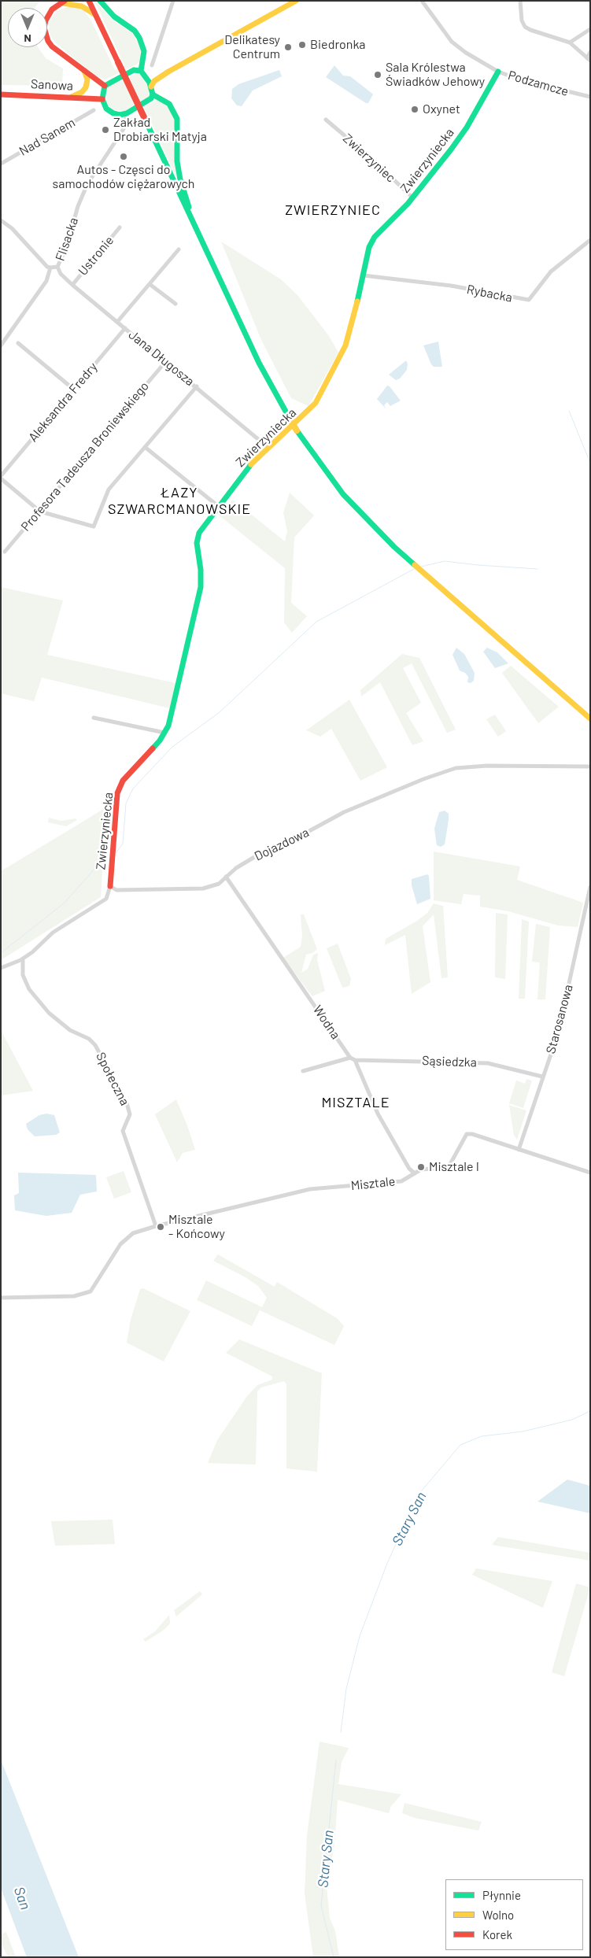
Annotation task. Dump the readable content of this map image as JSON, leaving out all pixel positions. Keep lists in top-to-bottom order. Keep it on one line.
{"streets":{"main road":["Sanowa","Zwierzyniecka"],"street":["Podzamcze","Nad Sanem","Zwierzyniec","Flisacka","Ustronie","Rybacka","Jana Długosza","Aleksandra Fredry","Profesora Tadeusza Broniewskiego","Dojazdowa","Starosanowa","Wodna","Sąsiedzka","Społeczna","Misztale"]},"crossings":[["Podzamcze","Zwierzyniecka"],["Sanowa","Flisacka"],["Zwierzyniec","Zwierzyniecka"],["Zwierzyniecka","Rybacka"],["Zwierzyniecka","Jana Długosza"],["Flisacka","Jana Długosza"],["Ustronie","Jana Długosza"],["Jana Długosza","Aleksandra Fredry"],["Jana Długosza","Profesora Tadeusza Broniewskiego"],["Dojazdowa","Wodna"],["Starosanowa","Sąsiedzka"],["Starosanowa","Misztale"],["Wodna","Sąsiedzka"],["Społeczna","Misztale"]],"districts":["ZWIERZYNIEC","ŁAZY SZWARCMANOWSKIE","MISZTALE"],"water":["Stary San","San"],"places":["Biedronka","Delikatesy Centrum","Sala Królestwa Świadków Jehowy","Oxynet","Zakład Drobiarski Matyja","Autos - Częsci do samochodów ciężarowych","Misztale I","Misztale - Końcowy"],"legend":["Płynnie","Wolno","Korek"],"north":"bottom"}
